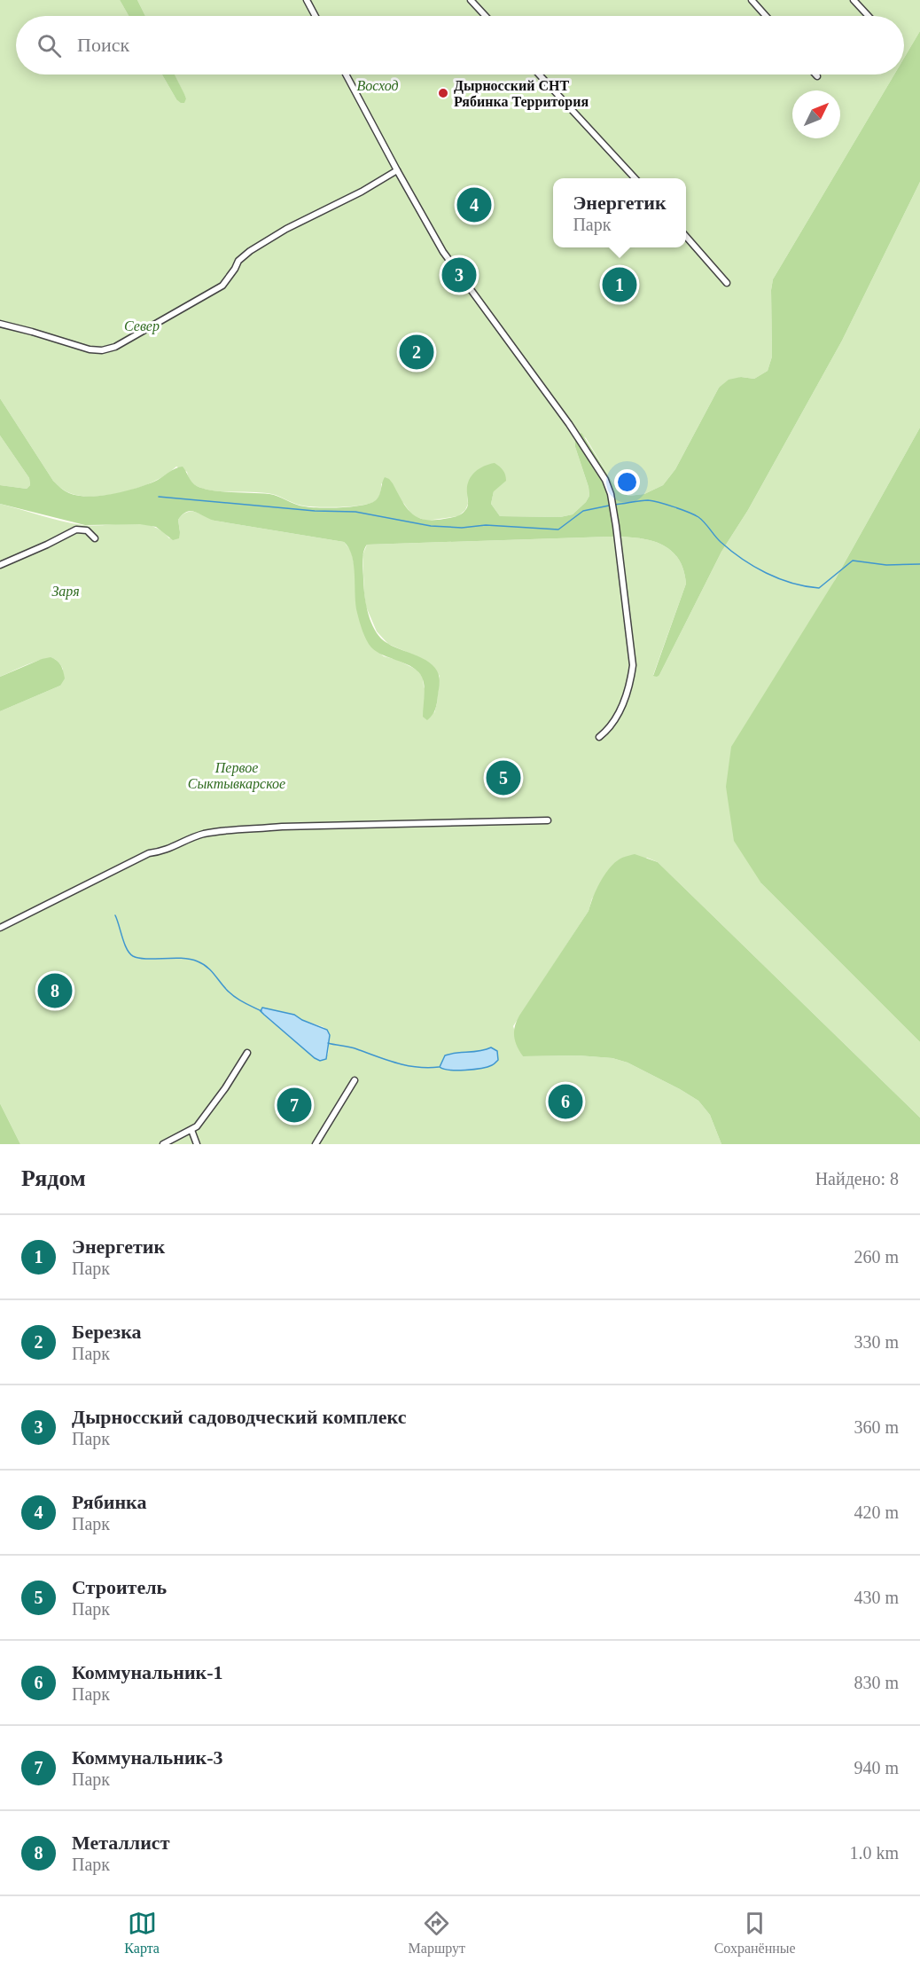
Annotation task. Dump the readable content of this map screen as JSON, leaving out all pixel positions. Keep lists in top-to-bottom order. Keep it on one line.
{"parks":["Восход","Север","Заря","Первое Сыктывкарское"],"places":["Дырносский СНТ Рябинка Территория"],"north":"top right","page":{"search":"Поиск","popup":["Энергетик","Парк"],"pins":["4","3","1","2","5","8","6","7"],"heading":["Рядом","Найдено: 8"],"list":[{"mark":"1","name":"Энергетик","note":"Парк","value":"260 m"},{"mark":"2","name":"Березка","note":"Парк","value":"330 m"},{"mark":"3","name":"Дырносский садоводческий комплекс","note":"Парк","value":"360 m"},{"mark":"4","name":"Рябинка","note":"Парк","value":"420 m"},{"mark":"5","name":"Строитель","note":"Парк","value":"430 m"},{"mark":"6","name":"Коммунальник-1","note":"Парк","value":"830 m"},{"mark":"7","name":"Коммунальник-3","note":"Парк","value":"940 m"},{"mark":"8","name":"Металлист","note":"Парк","value":"1.0 km"}],"nav":["Карта","Маршрут","Сохранённые"]}}
